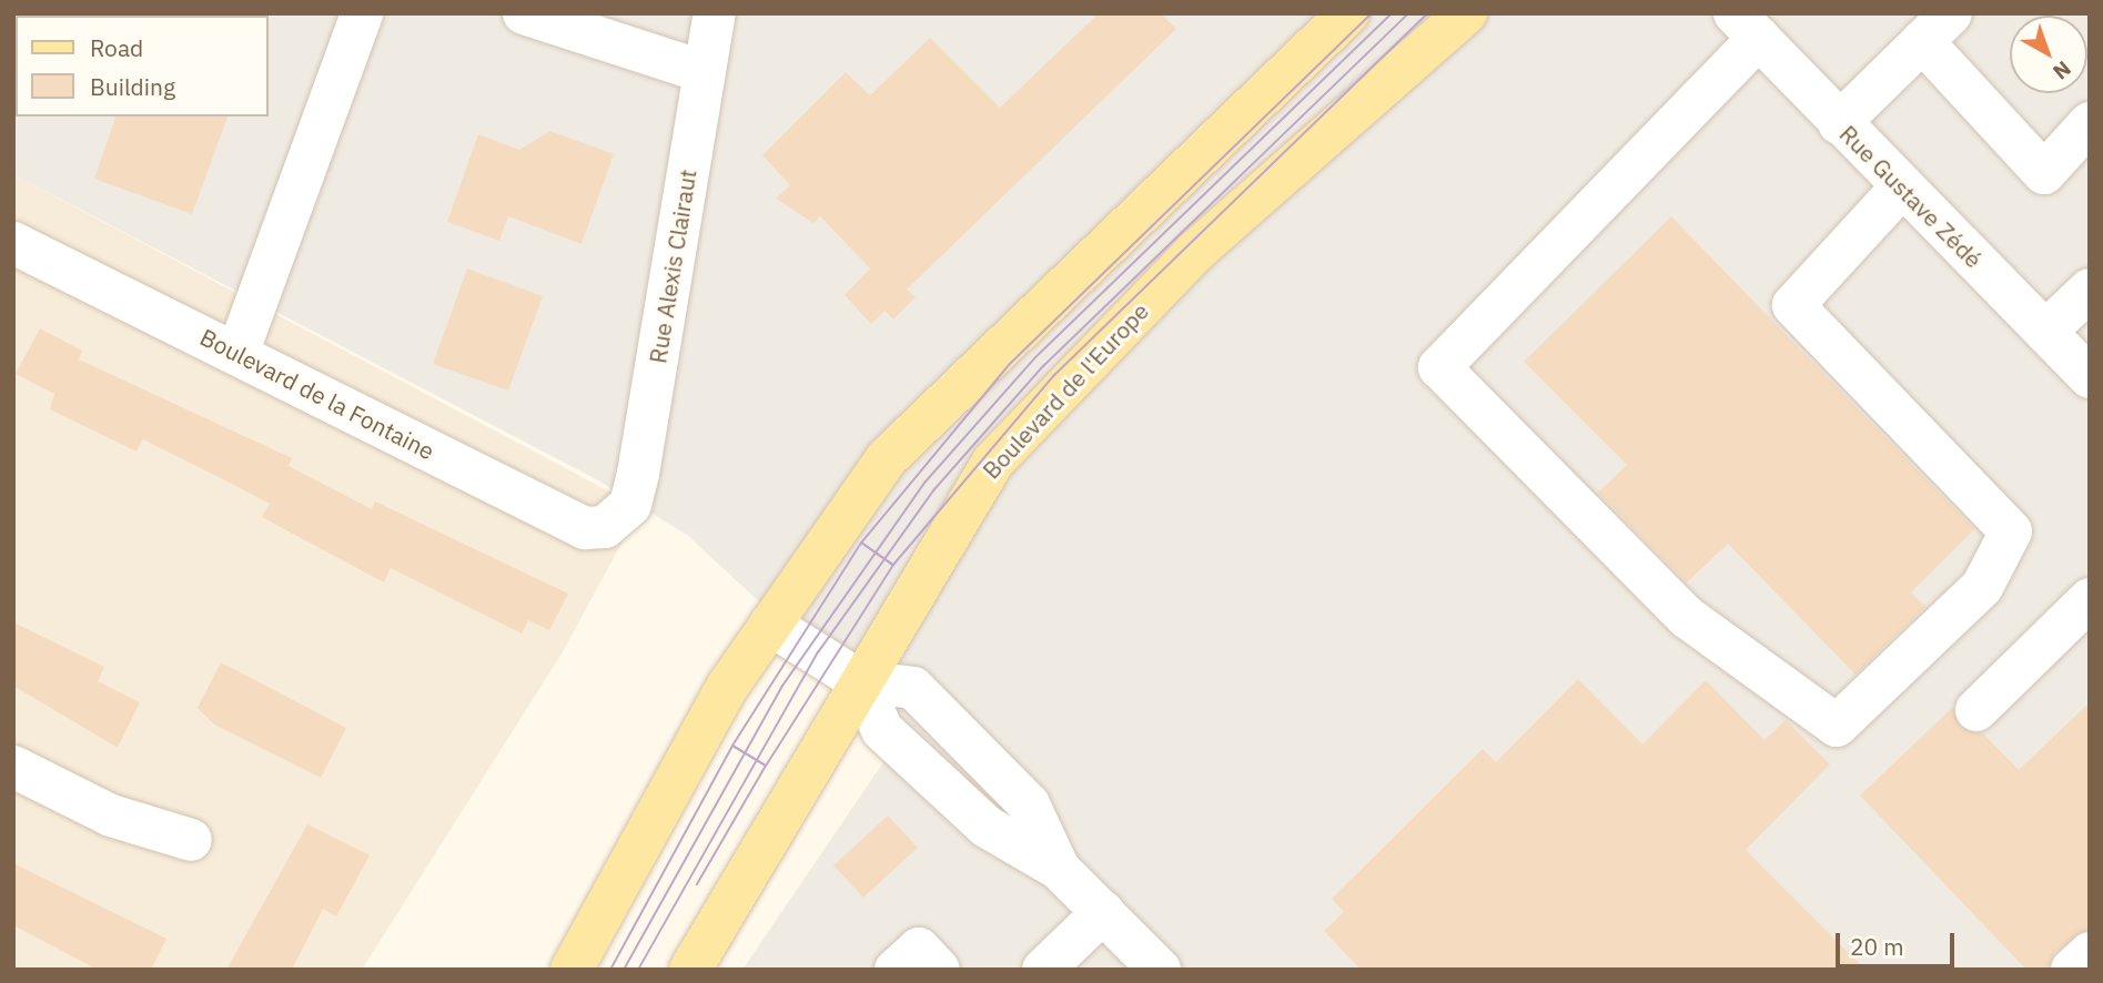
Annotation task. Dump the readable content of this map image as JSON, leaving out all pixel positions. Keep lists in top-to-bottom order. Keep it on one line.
{"streets":{"main road":["Boulevard de l'Europe"],"street":["Rue Gustave Zédé","Rue Alexis Clairaut","Boulevard de la Fontaine"]},"crossings":[["Rue Alexis Clairaut","Boulevard de la Fontaine"]],"legend":["Road","Building"],"scale_bar":"20 m","north":"bottom right"}
